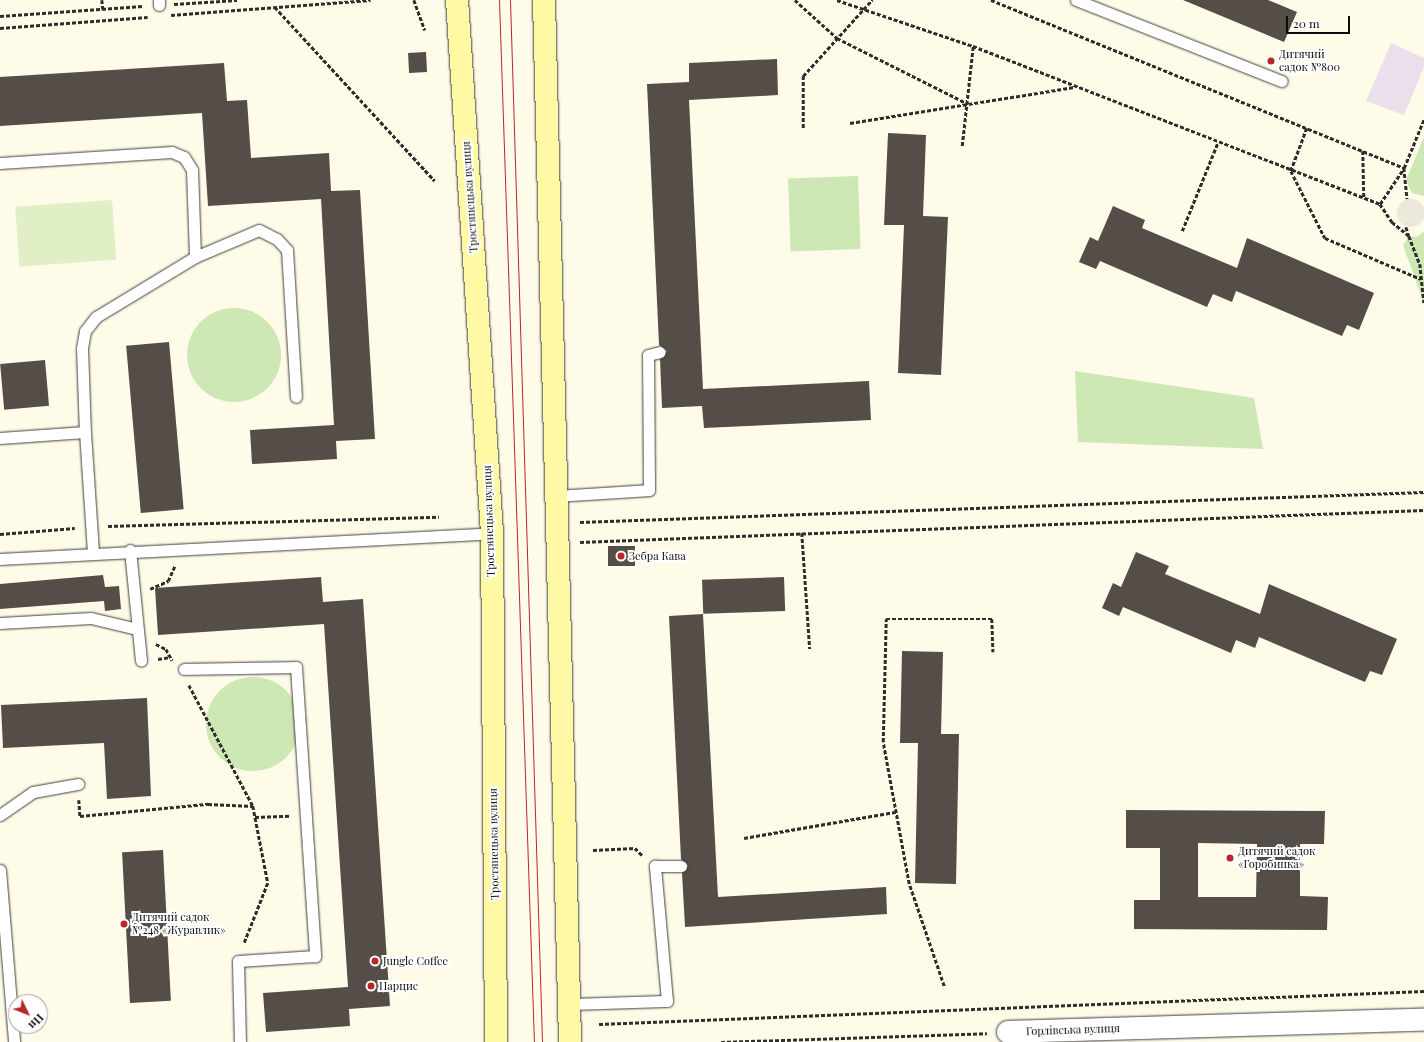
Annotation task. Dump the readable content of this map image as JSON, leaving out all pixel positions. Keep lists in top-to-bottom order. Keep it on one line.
{"streets":{"main road":["Тростянецька вулиця"],"street":["Горлівська вулиця"]},"places":["Дитячий садок №800","Зебра Кава","Дитячий садок «Горобинка»","Дитячий садок №248 «Журавлик»","Jungle Coffee","Нарцис"],"scale_bar":"20 m","north":"bottom right"}
